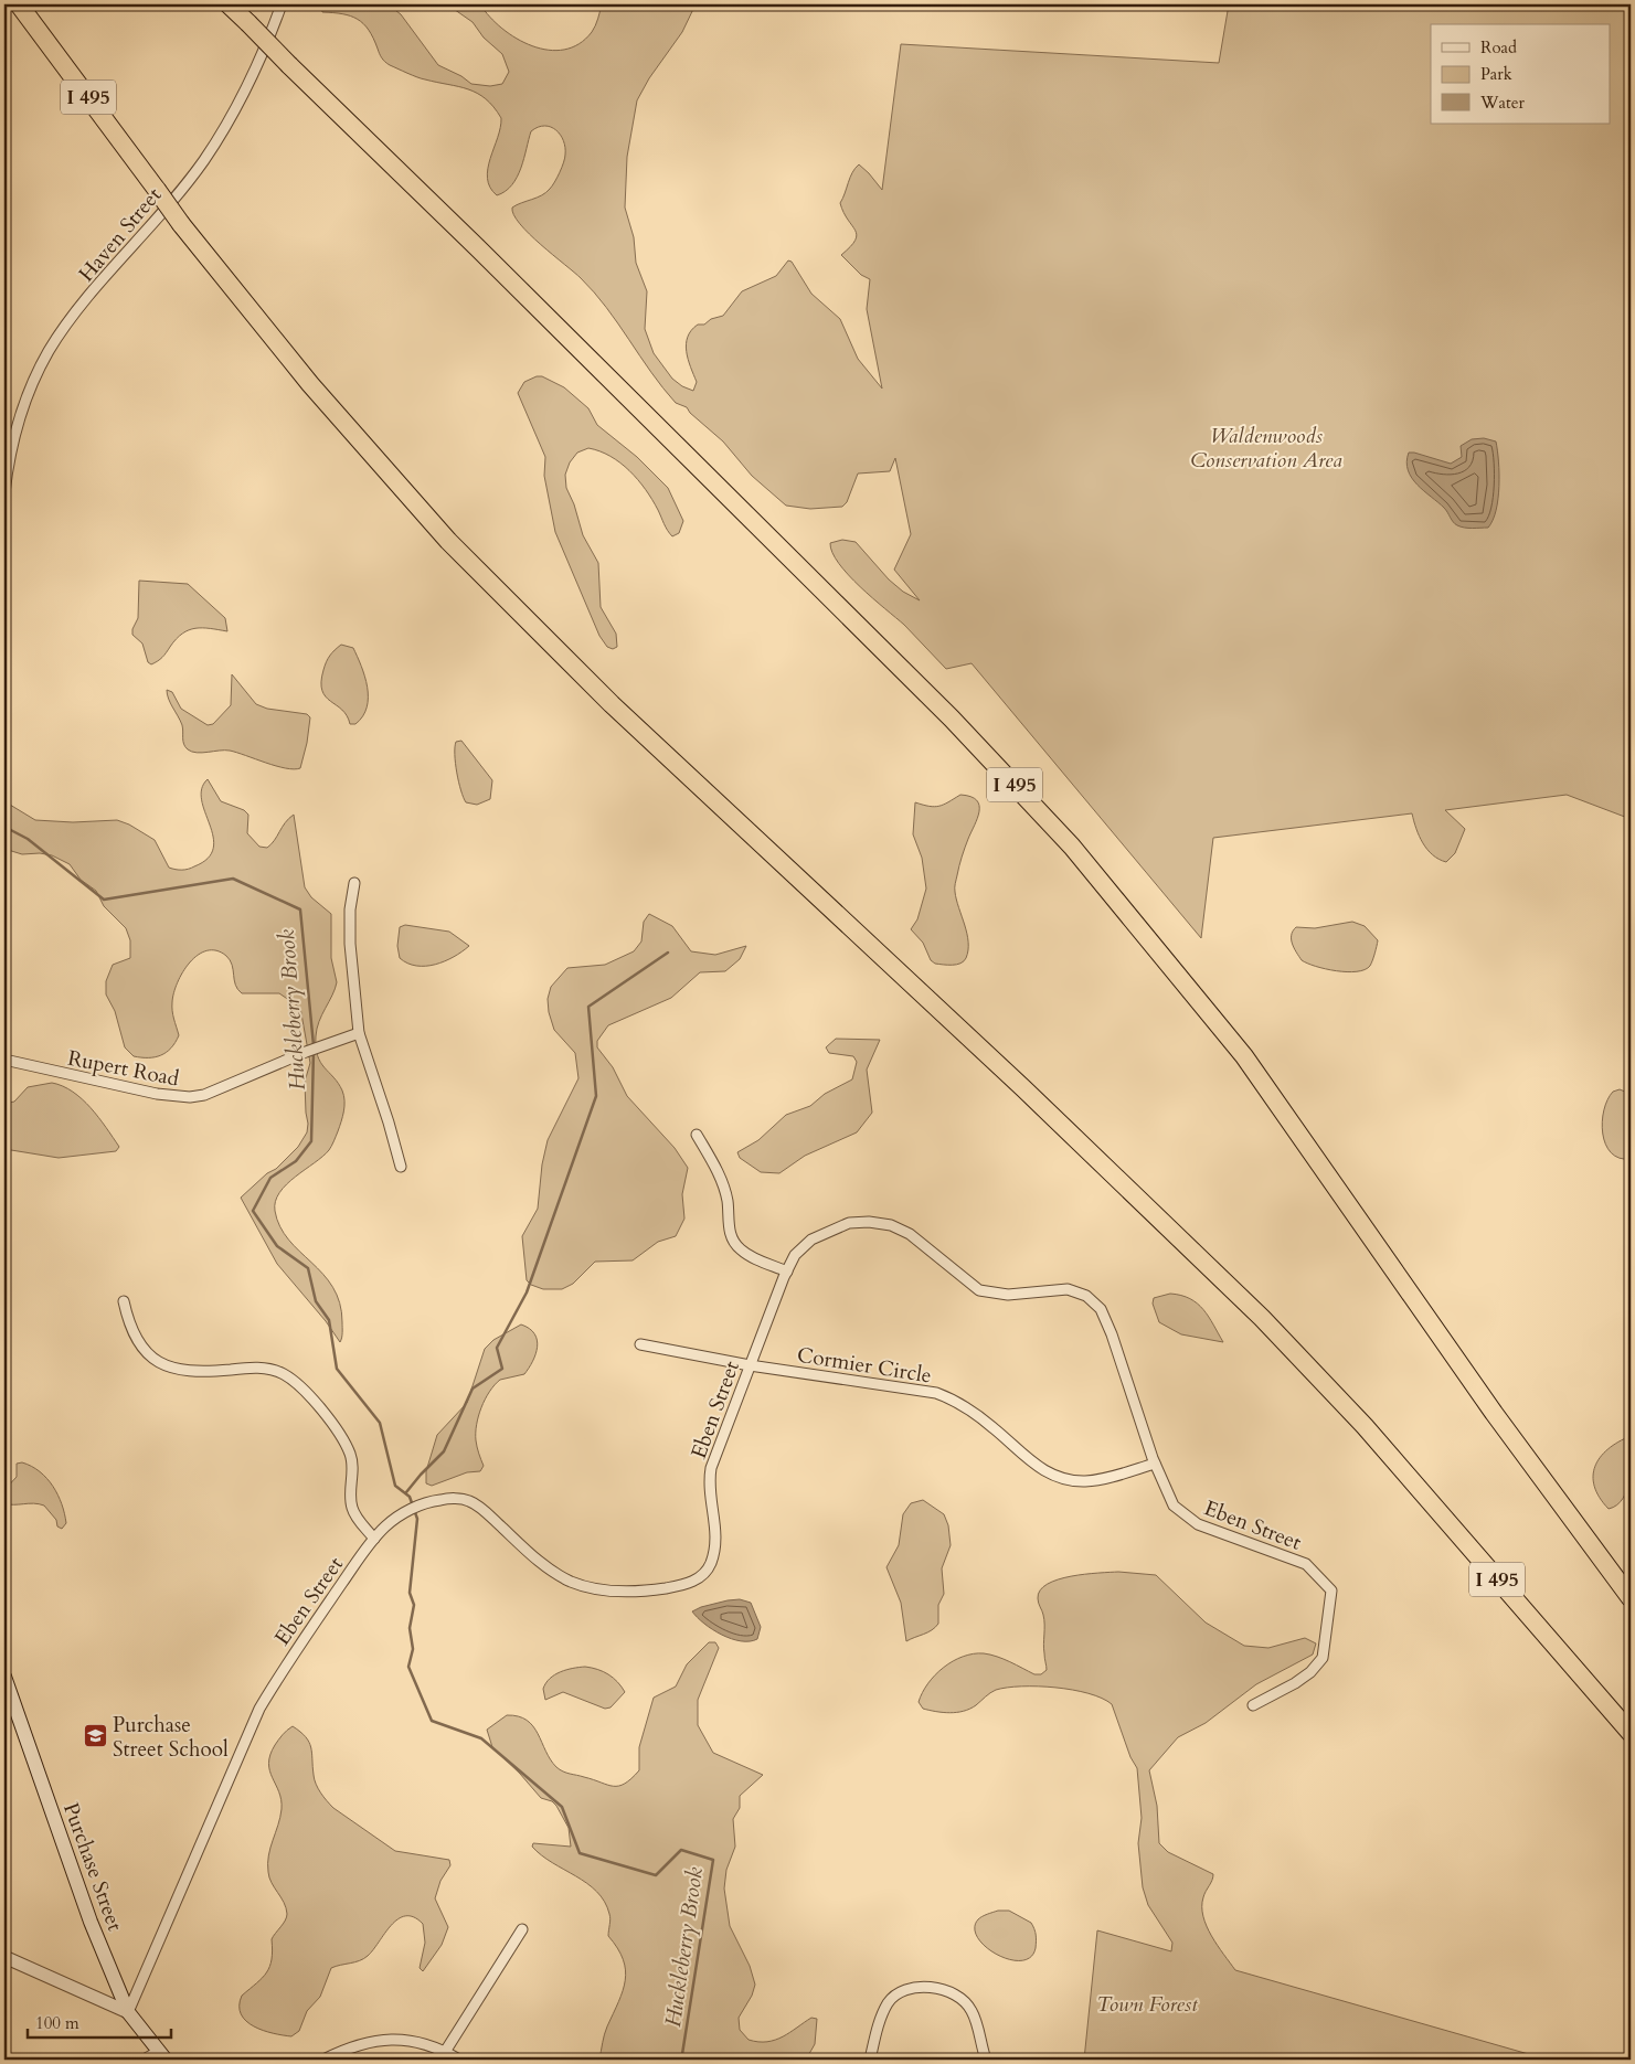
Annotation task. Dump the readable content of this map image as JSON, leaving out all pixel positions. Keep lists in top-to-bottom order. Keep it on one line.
{"streets":{"highway":["I 495"],"main road":["Purchase Street"],"street":["Haven Street","Rupert Road","Cormier Circle","Eben Street"]},"crossings":[["Cormier Circle","Eben Street"],["Eben Street","Purchase Street"]],"water":["Huckleberry Brook"],"parks":["Waldenwoods Conservation Area","Town Forest"],"places":{"school or university":["Purchase Street School"]},"legend":["Road","Park","Water"],"scale_bar":"100 m"}
